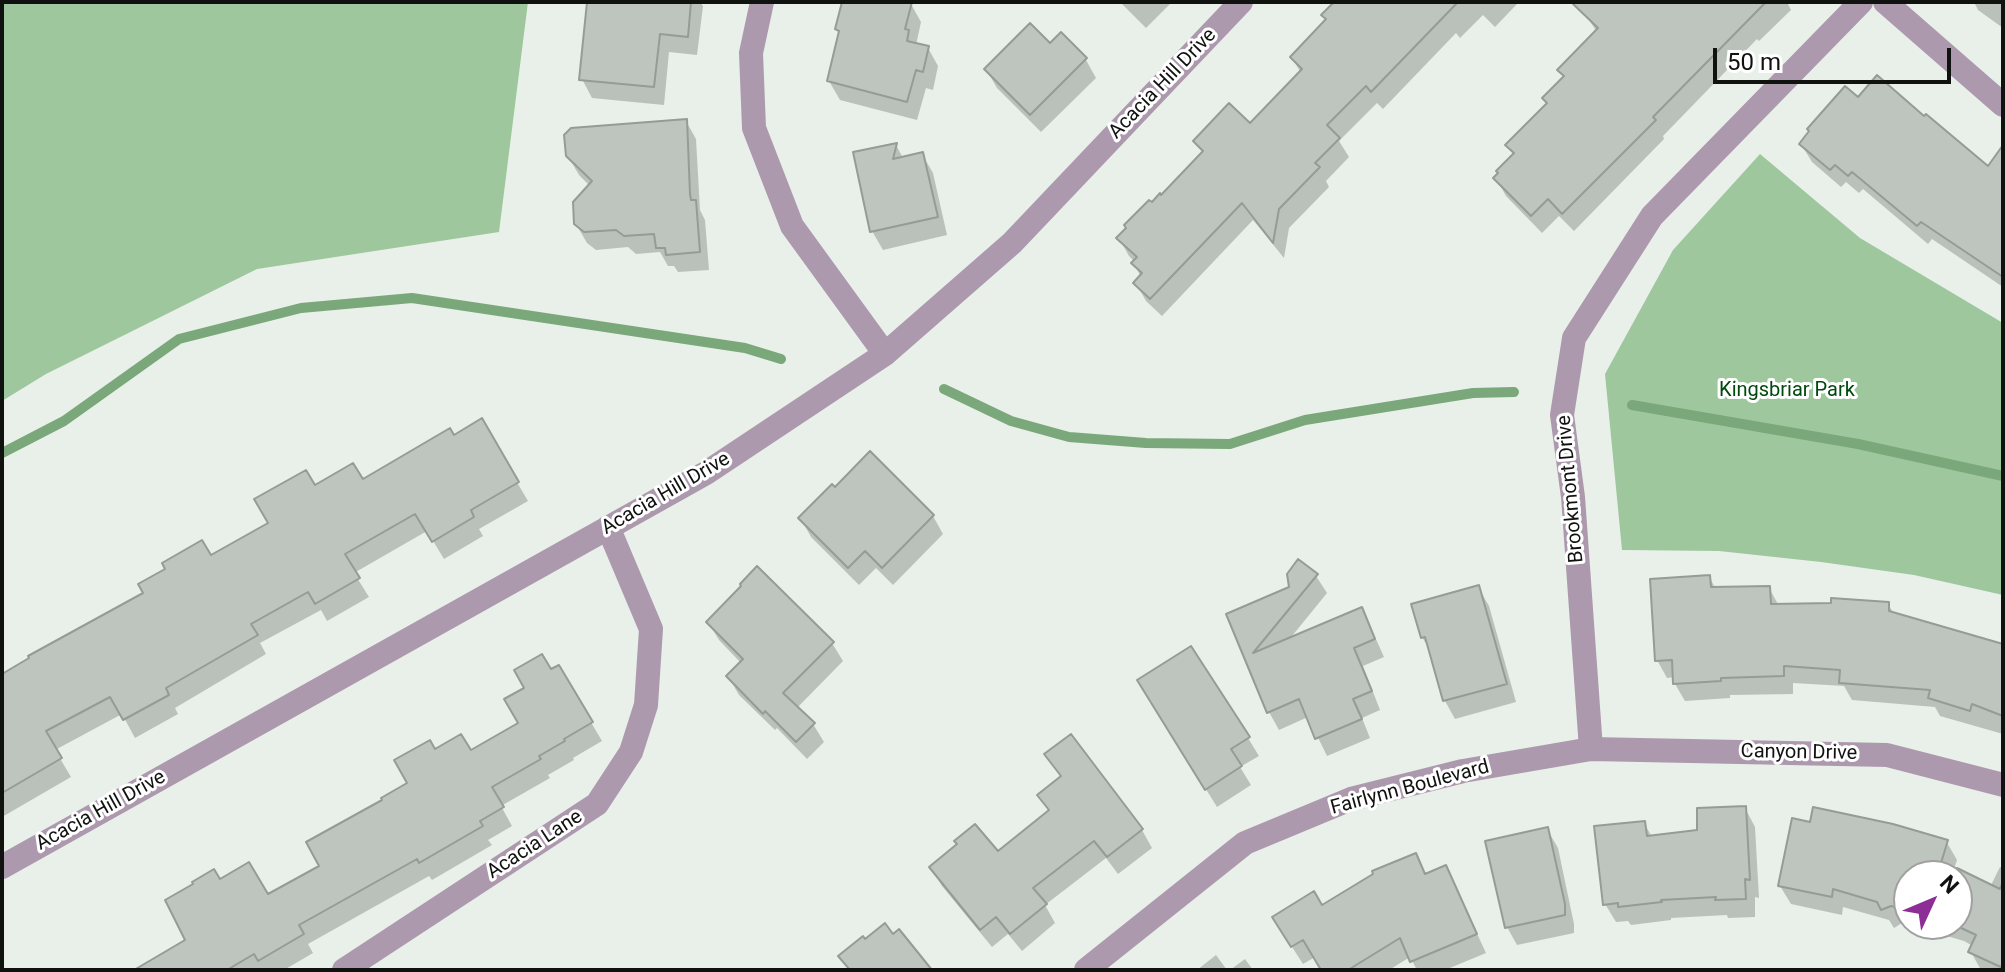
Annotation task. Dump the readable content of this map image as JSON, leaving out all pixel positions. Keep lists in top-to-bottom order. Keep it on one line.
{"streets":{"street":["Acacia Hill Drive","Brookmont Drive","Canyon Drive","Fairlynn Boulevard","Acacia Lane"]},"crossings":[["Acacia Hill Drive","Acacia Lane"],["Brookmont Drive","Canyon Drive"],["Brookmont Drive","Fairlynn Boulevard"],["Canyon Drive","Fairlynn Boulevard"]],"parks":["Kingsbriar Park"],"scale_bar":"50 m","north":"top right"}
